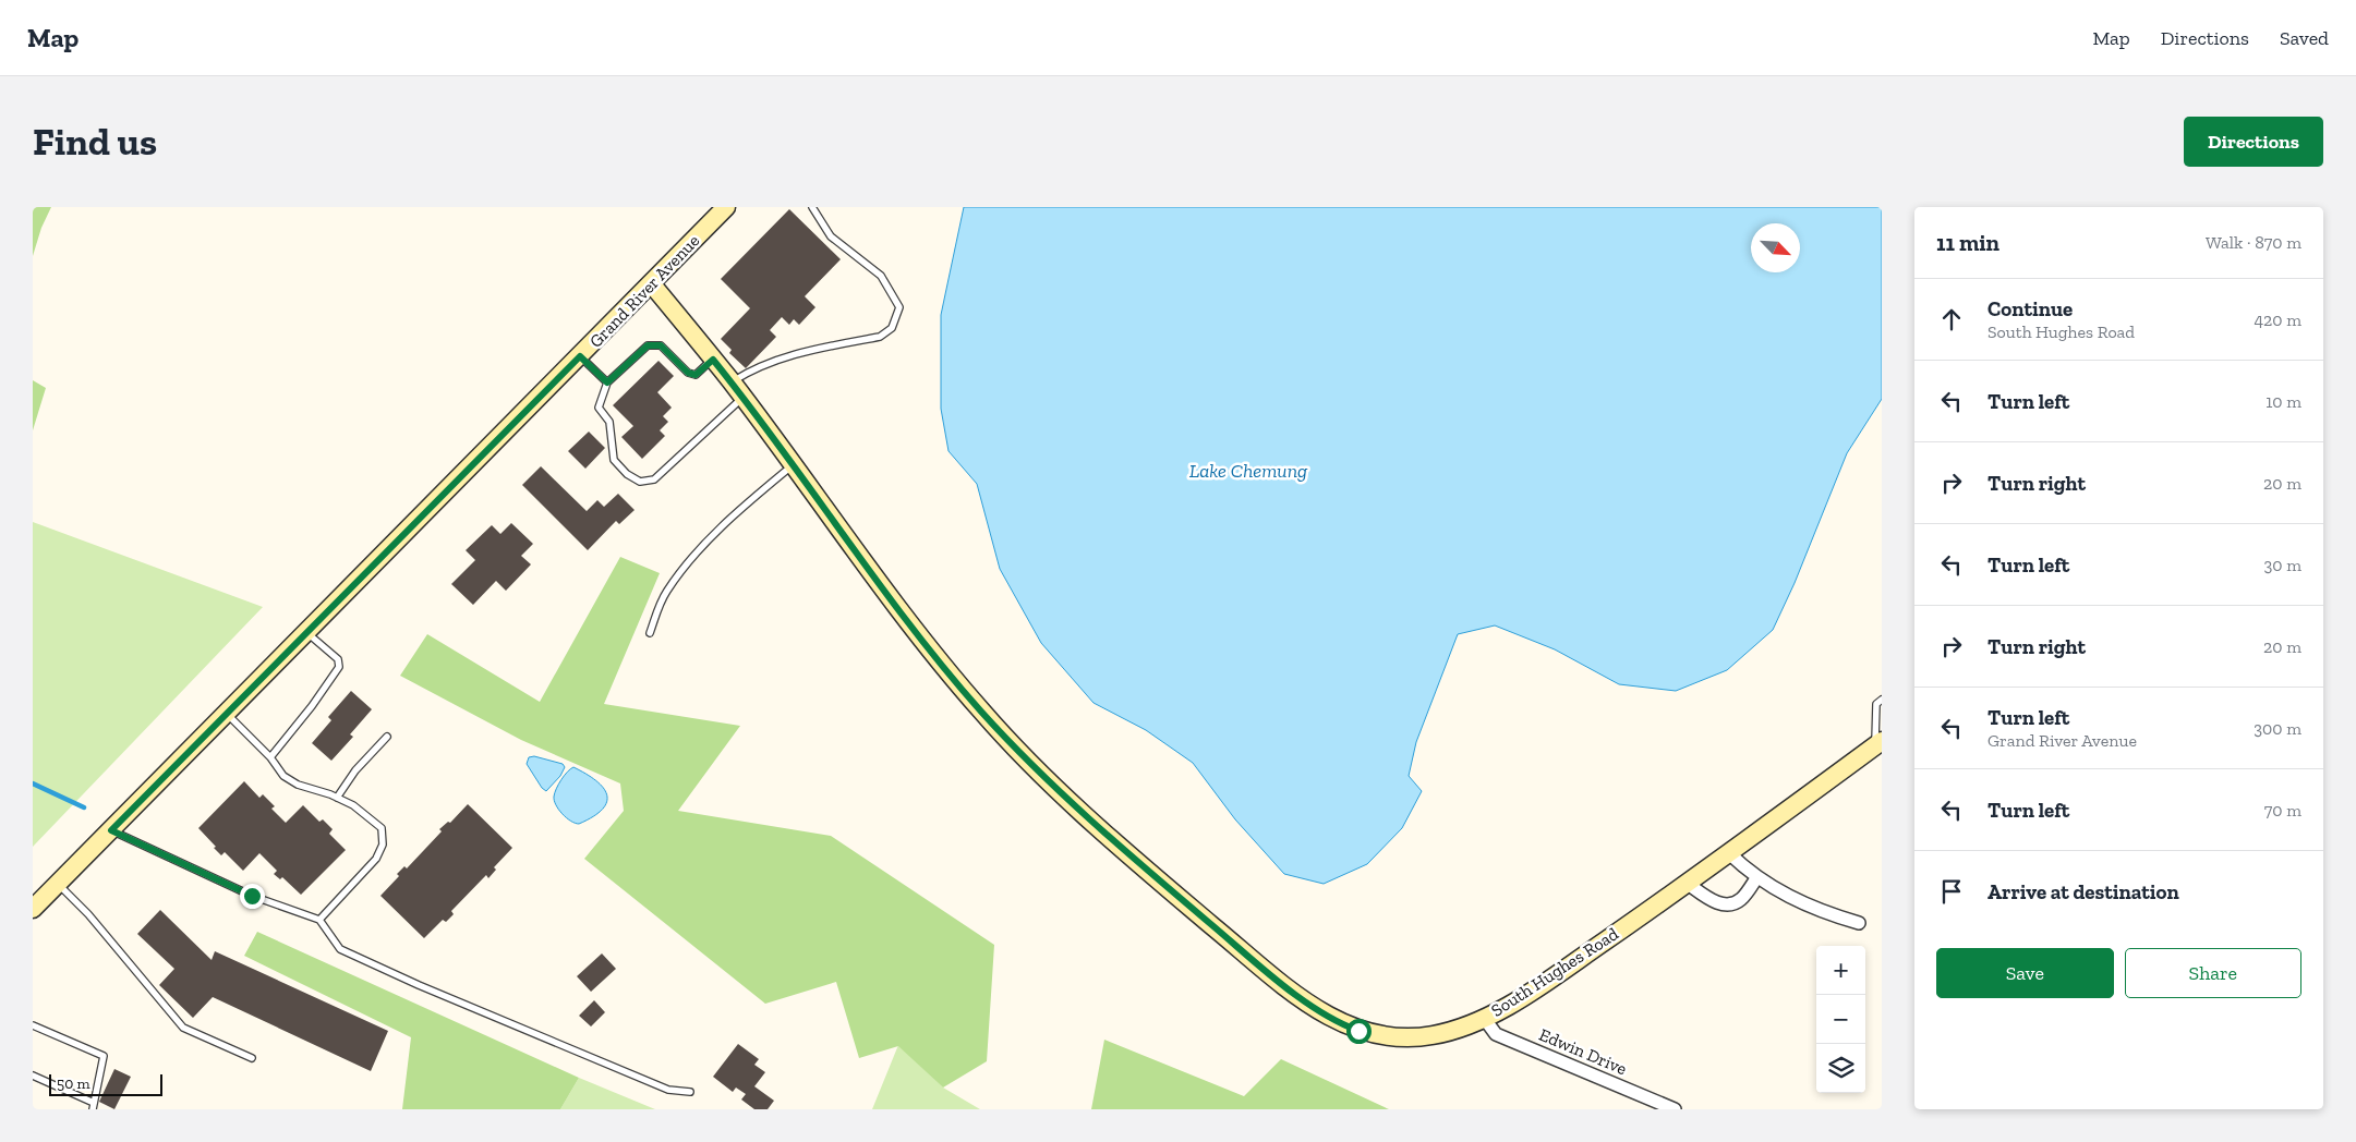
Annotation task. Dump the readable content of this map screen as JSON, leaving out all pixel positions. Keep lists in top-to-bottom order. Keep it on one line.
{"streets":{"street":["Grand River Avenue","South Hughes Road","Edwin Drive"]},"crossings":[["Grand River Avenue","South Hughes Road"],["South Hughes Road","Edwin Drive"]],"water":["Lake Chemung"],"scale_bar":"50 m","north":"bottom right","page":{"header":"Map","nav":["Map","Directions","Saved"],"buttons":["Directions",["Save","Share"]],"title":"Find us","heading":["11 min","Walk · 870 m"],"list":[["Continue","South Hughes Road","420 m"],["Turn left","10 m"],["Turn right","20 m"],["Turn left","30 m"],["Turn right","20 m"],["Turn left","Grand River Avenue","300 m"],["Turn left","70 m"],"Arrive at destination"],"map_buttons":["+","−"],"scale":"50 m"}}
